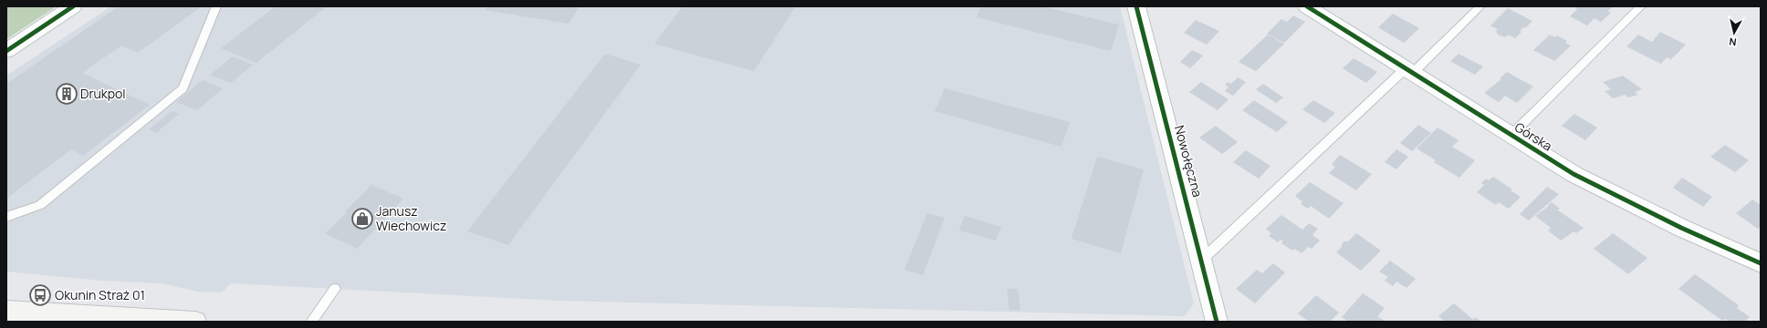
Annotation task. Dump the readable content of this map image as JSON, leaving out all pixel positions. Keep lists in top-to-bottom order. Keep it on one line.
{"streets":{"street":["Górska","Nowołęczna"]},"places":{"building":["Drukpol"],"shop":["Janusz Wiechowicz"],"bus stop":["Okunin Straż 01"]},"north":"bottom"}
